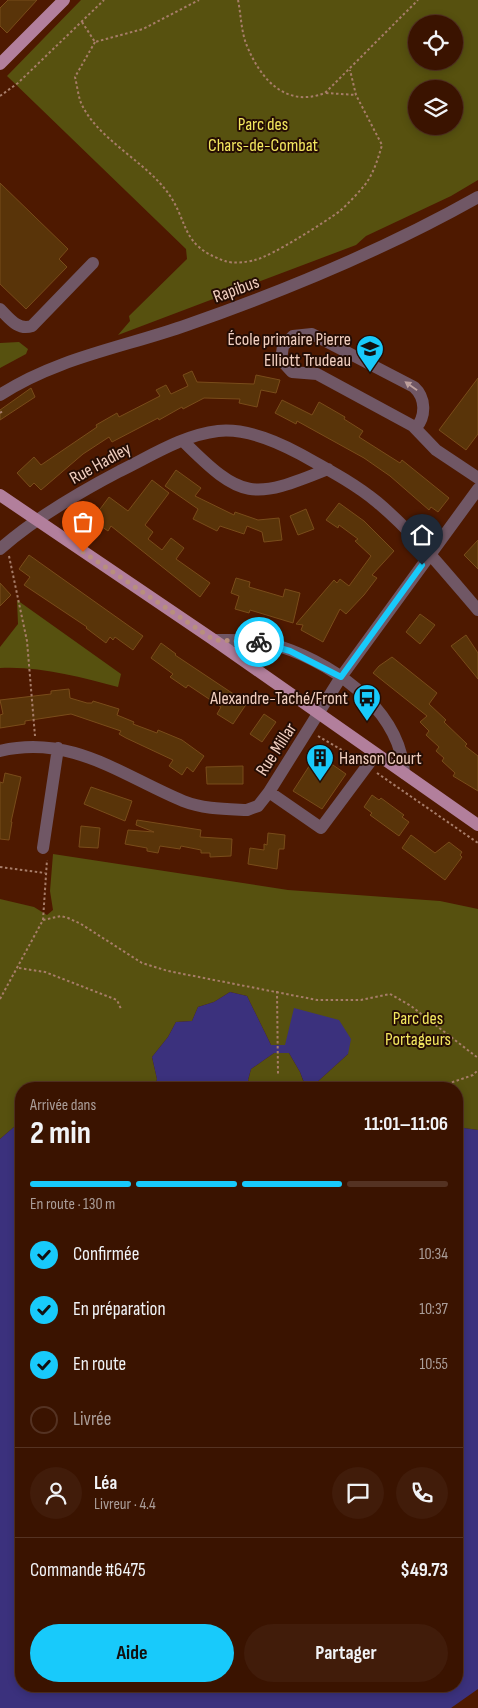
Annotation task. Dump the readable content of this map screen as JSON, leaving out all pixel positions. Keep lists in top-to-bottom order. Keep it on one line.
{"streets":{"street":["Rapibus","Rue Hadley","Rue Millar"]},"crossings":[["Rue Hadley","Rue Millar"]],"parks":["Parc des Chars-de-Combat","Parc des Portageurs"],"places":{"school or university":["École primaire Pierre Elliott Trudeau"],"bus stop":["Alexandre-Taché/Front"],"building":["Hanson Court"]},"page":{"heading":["2 min","Arrivée dans","11:01–11:06"],"panel":["Léa","Livreur · 4.4","Commande #6475","$49.73"],"bar":"En route · 130 m","list":[["Confirmée","10:34"],["En préparation","10:37"],["En route","10:55"],"Livrée"],"buttons":["Aide","Partager"]}}
